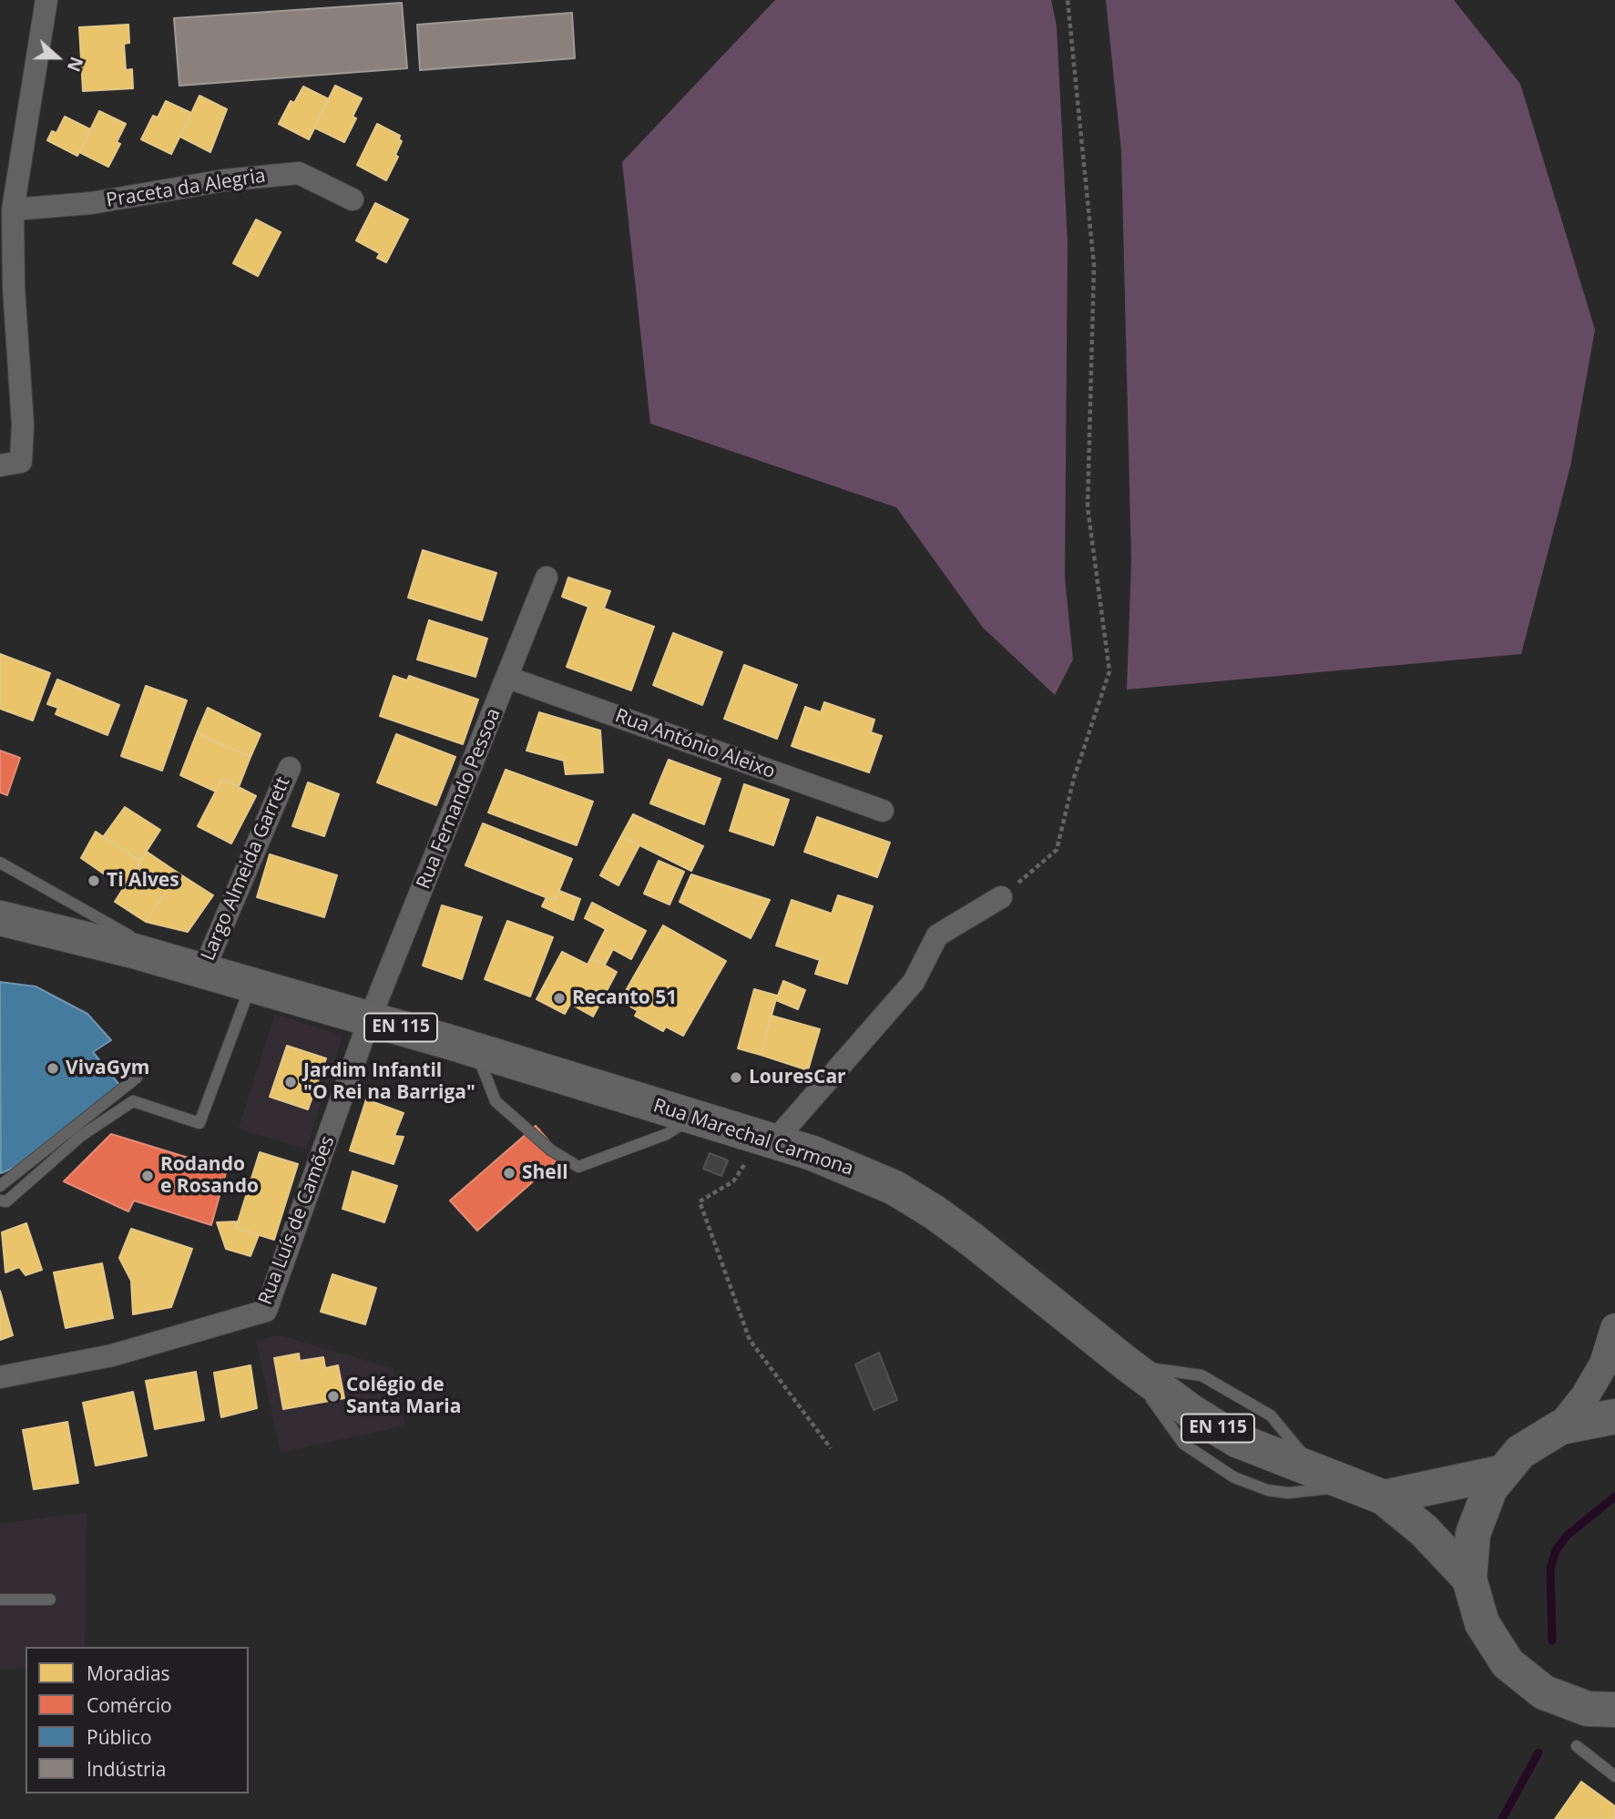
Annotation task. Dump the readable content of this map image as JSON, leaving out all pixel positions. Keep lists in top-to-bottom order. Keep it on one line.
{"streets":{"main road":["EN 115","Rua Marechal Carmona"],"street":["Praceta da Alegria","Rua António Aleixo","Rua Fernando Pessoa","Largo Almeida Garrett","Rua Luís de Camões"]},"crossings":[["Rua António Aleixo","Rua Fernando Pessoa"],["Rua Fernando Pessoa","Rua Marechal Carmona"],["Rua Fernando Pessoa","Rua Luís de Camões"],["Largo Almeida Garrett","Rua Marechal Carmona"],["EN 115","Rua Marechal Carmona"],["Rua Marechal Carmona","Rua Luís de Camões"]],"places":["Ti Alves","Recanto 51","VivaGym","LouresCar","Jardim Infantil \"O Rei na Barriga\"","Shell","Rodando e Rosando","Colégio de Santa Maria"],"legend":["Moradias","Comércio","Público","Indústria"],"north":"right"}
